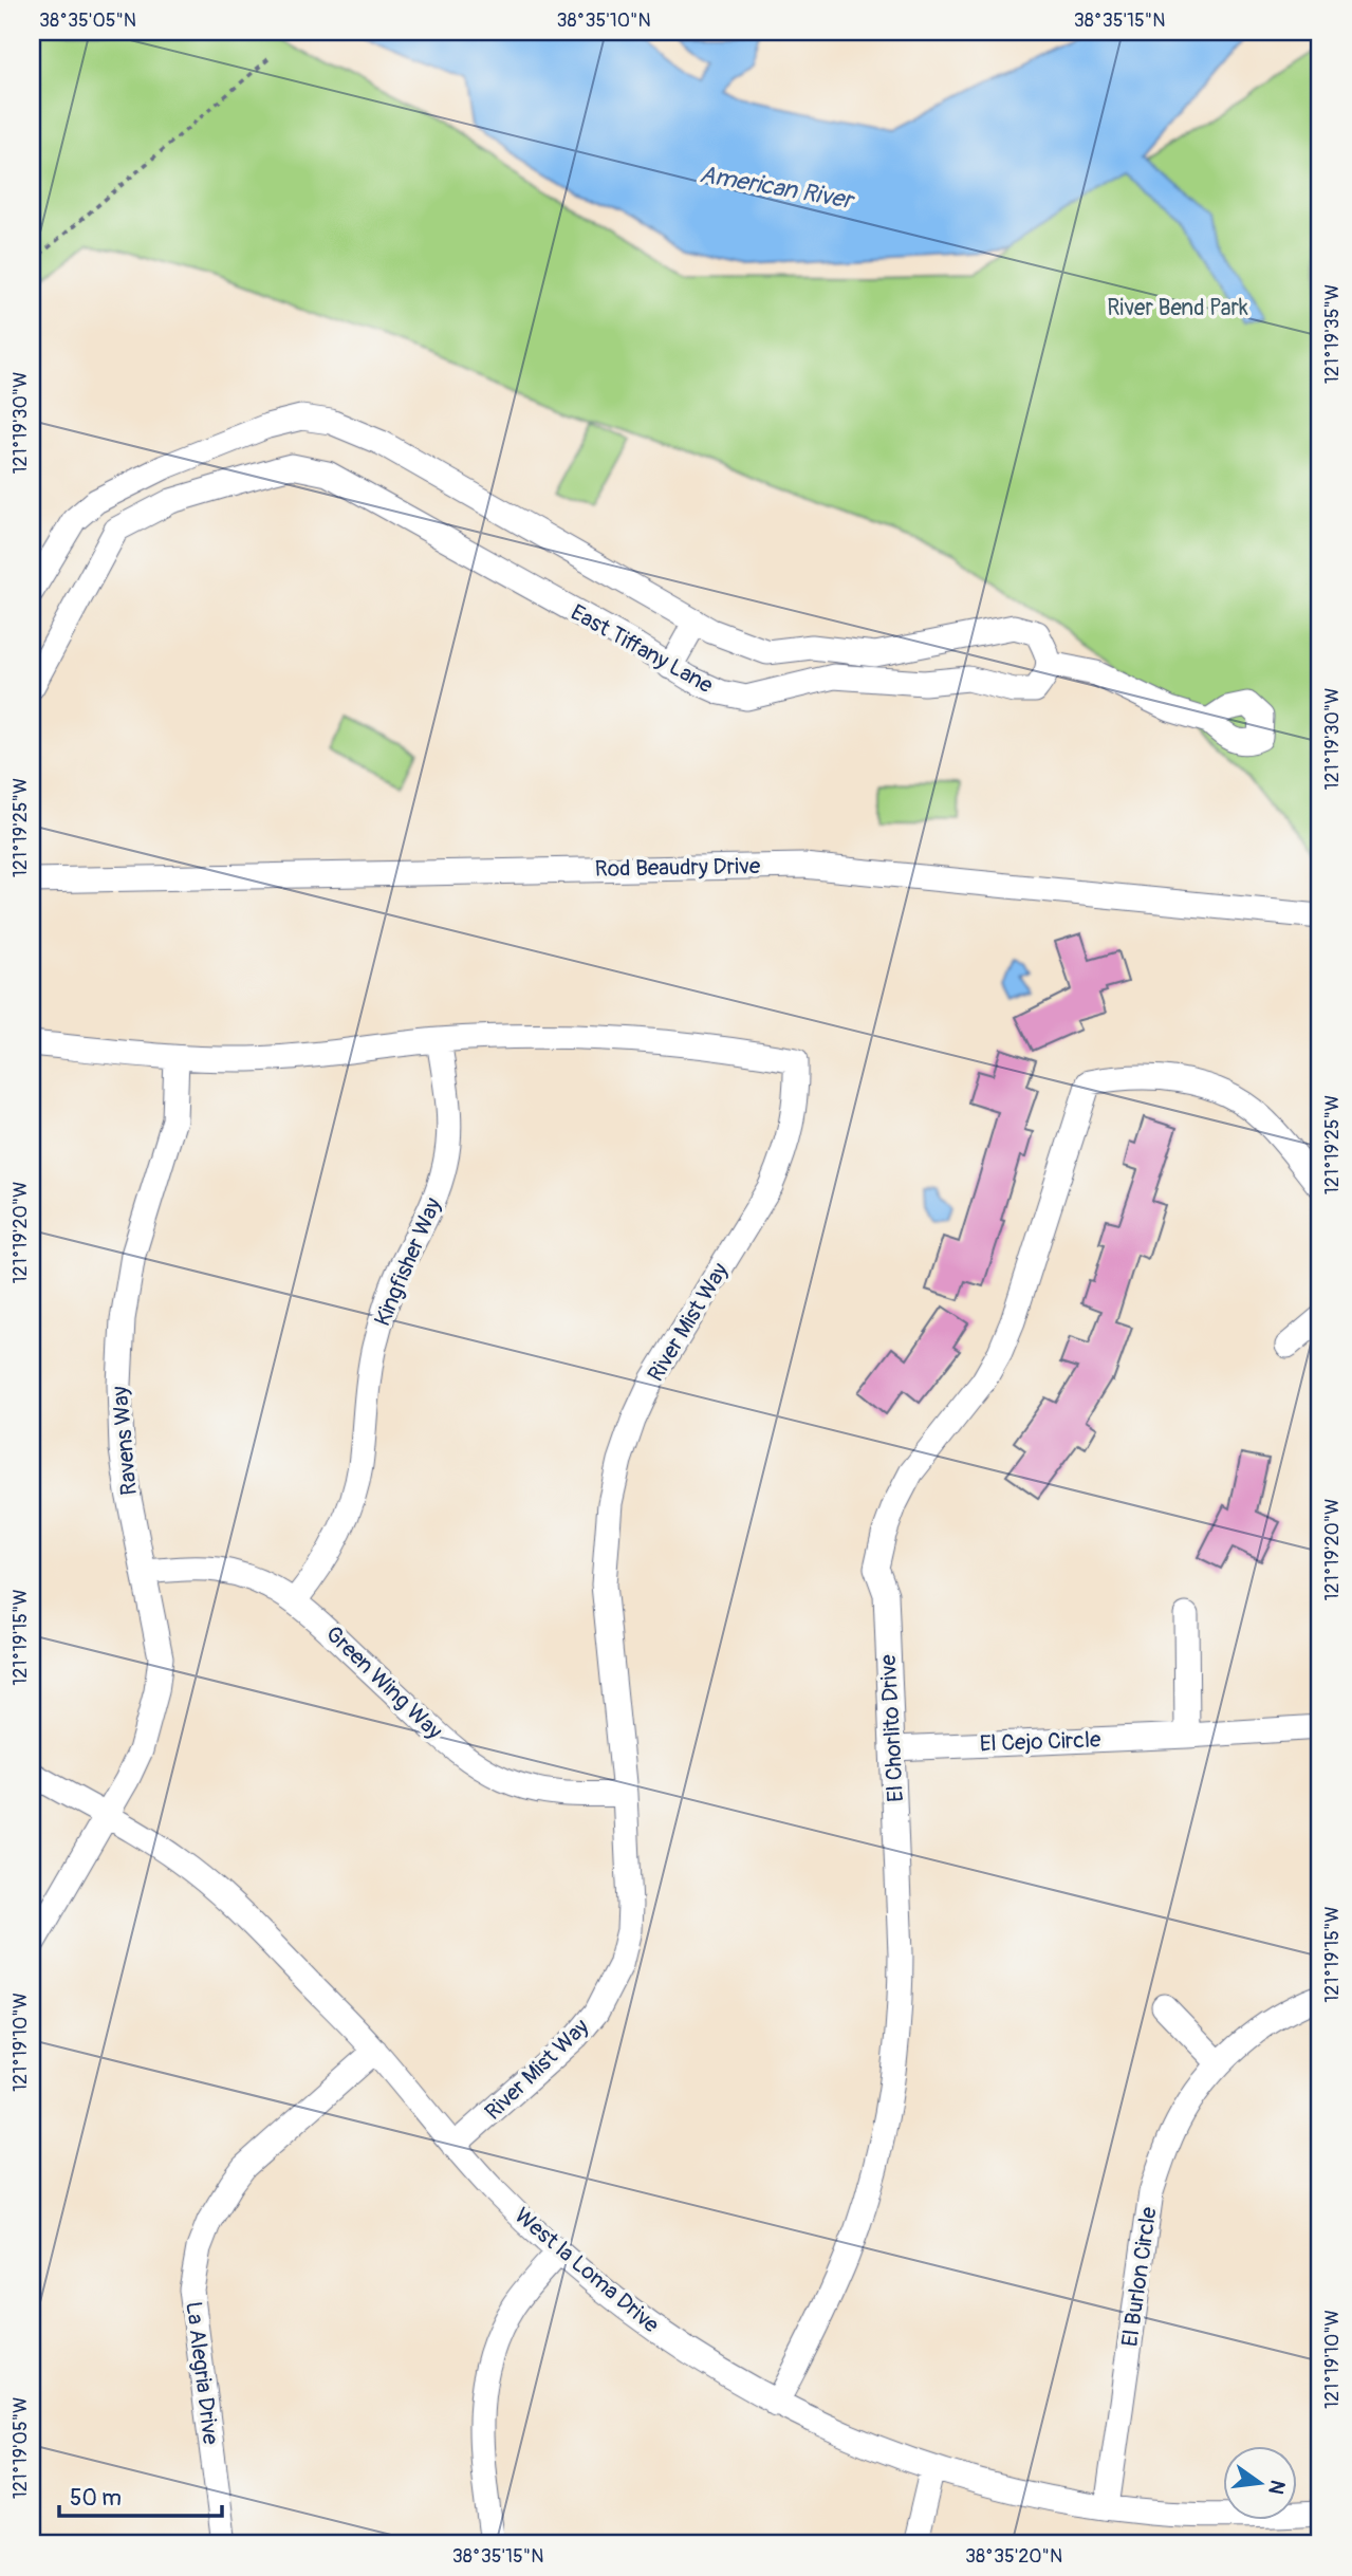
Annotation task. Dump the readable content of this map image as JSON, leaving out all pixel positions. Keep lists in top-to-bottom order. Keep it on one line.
{"streets":{"street":["East Tiffany Lane","Rod Beaudry Drive","Kingfisher Way","River Mist Way","Ravens Way","Green Wing Way","El Chorlito Drive","El Cejo Circle","West la Loma Drive","El Burlon Circle","La Alegria Drive"]},"crossings":[["Kingfisher Way","River Mist Way"],["Kingfisher Way","Green Wing Way"],["River Mist Way","Ravens Way"],["River Mist Way","Green Wing Way"],["River Mist Way","West la Loma Drive"],["Ravens Way","Green Wing Way"],["Ravens Way","West la Loma Drive"],["El Chorlito Drive","El Cejo Circle"],["El Chorlito Drive","West la Loma Drive"],["West la Loma Drive","El Burlon Circle"],["West la Loma Drive","La Alegria Drive"]],"water":["American River"],"parks":["River Bend Park"],"scale_bar":"50 m","north":"right","coordinates":["38°35'05\"N","38°35'10\"N","38°35'15\"N","121°19'35\"W","121°19'30\"W","121°19'25\"W","121°19'20\"W","121°19'15\"W","121°19'10\"W","121°19'05\"W","38°35'20\"N"]}
